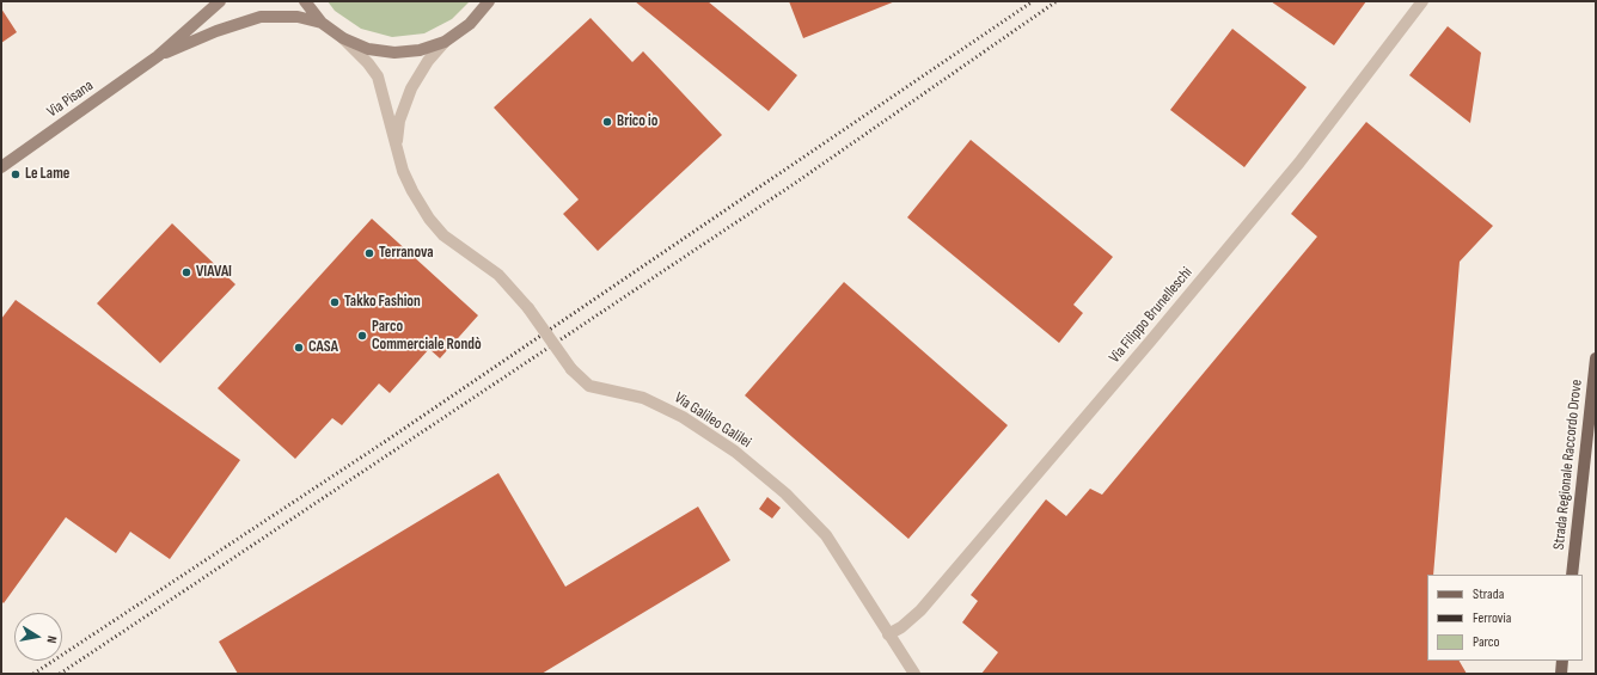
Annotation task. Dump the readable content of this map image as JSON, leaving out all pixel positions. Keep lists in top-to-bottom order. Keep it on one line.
{"streets":{"main road":["Via Pisana","Strada Regionale Raccordo Drove"],"street":["Via Filippo Brunelleschi","Via Galileo Galilei"]},"crossings":[["Via Pisana","Via Galileo Galilei"],["Via Filippo Brunelleschi","Via Galileo Galilei"]],"places":["Brico io","Le Lame","Terranova","VIAVAI","Takko Fashion","Parco Commerciale Rondò","CASA"],"legend":["Strada","Ferrovia","Parco"],"north":"right"}
